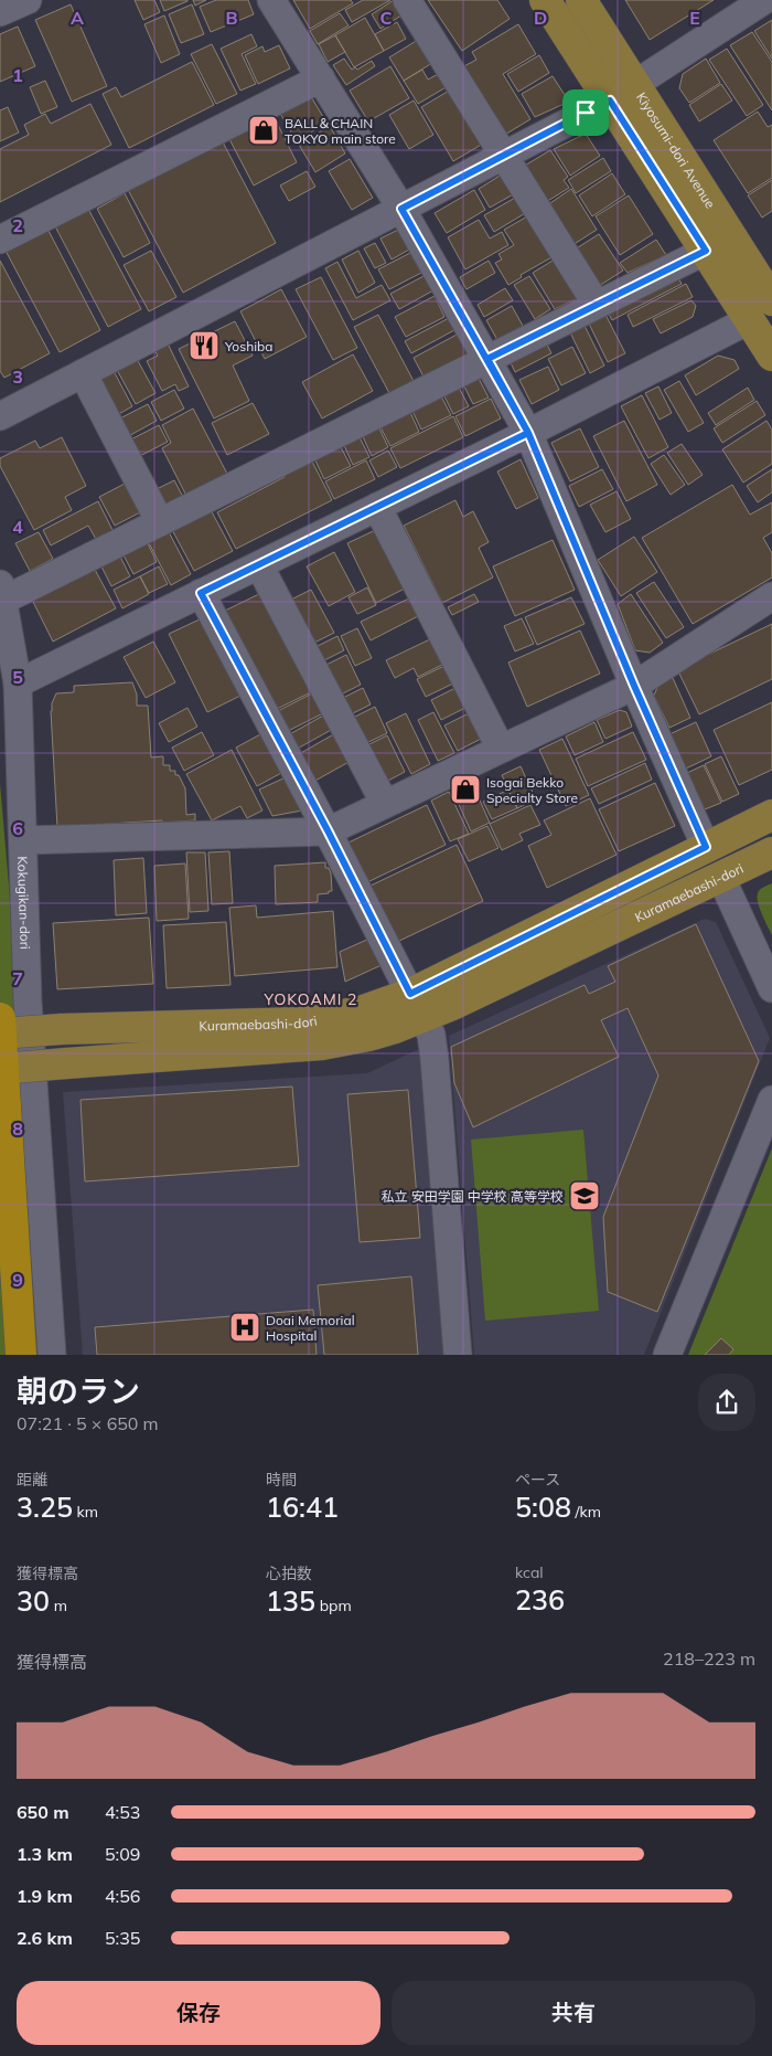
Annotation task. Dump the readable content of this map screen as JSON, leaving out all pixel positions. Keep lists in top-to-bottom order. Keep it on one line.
{"streets":{"main road":["Kiyosumi-dori Avenue","Kuramaebashi-dori"],"street":["Kokugikan-dori"]},"districts":["YOKOAMI 2"],"places":{"shop":["BALL＆CHAIN TOKYO main store","Isogai Bekko Specialty Store"],"restaurant":["Yoshiba"],"school or university":["私立 安田学園 中学校 高等学校"],"hospital":["Doai Memorial Hospital"]},"page":{"heading":["朝のラン","07:21 · 5 × 650 m"],"stats":[["距離","3.25 km"],["時間","16:41"],["ペース","5:08 /km"],["獲得標高","30 m"],["心拍数","135 bpm"],["kcal","236"]],"chart":["獲得標高","218–223 m"],"list":[{"name":"650 m","note":"4:53"},{"name":"1.3 km","note":"5:09"},{"name":"1.9 km","note":"4:56"},{"name":"2.6 km","note":"5:35"}],"buttons":["保存","共有"]},"grid":{"columns":["A","B","C","D","E"],"rows":["1","2","3","4","5","6","7","8","9"]}}
